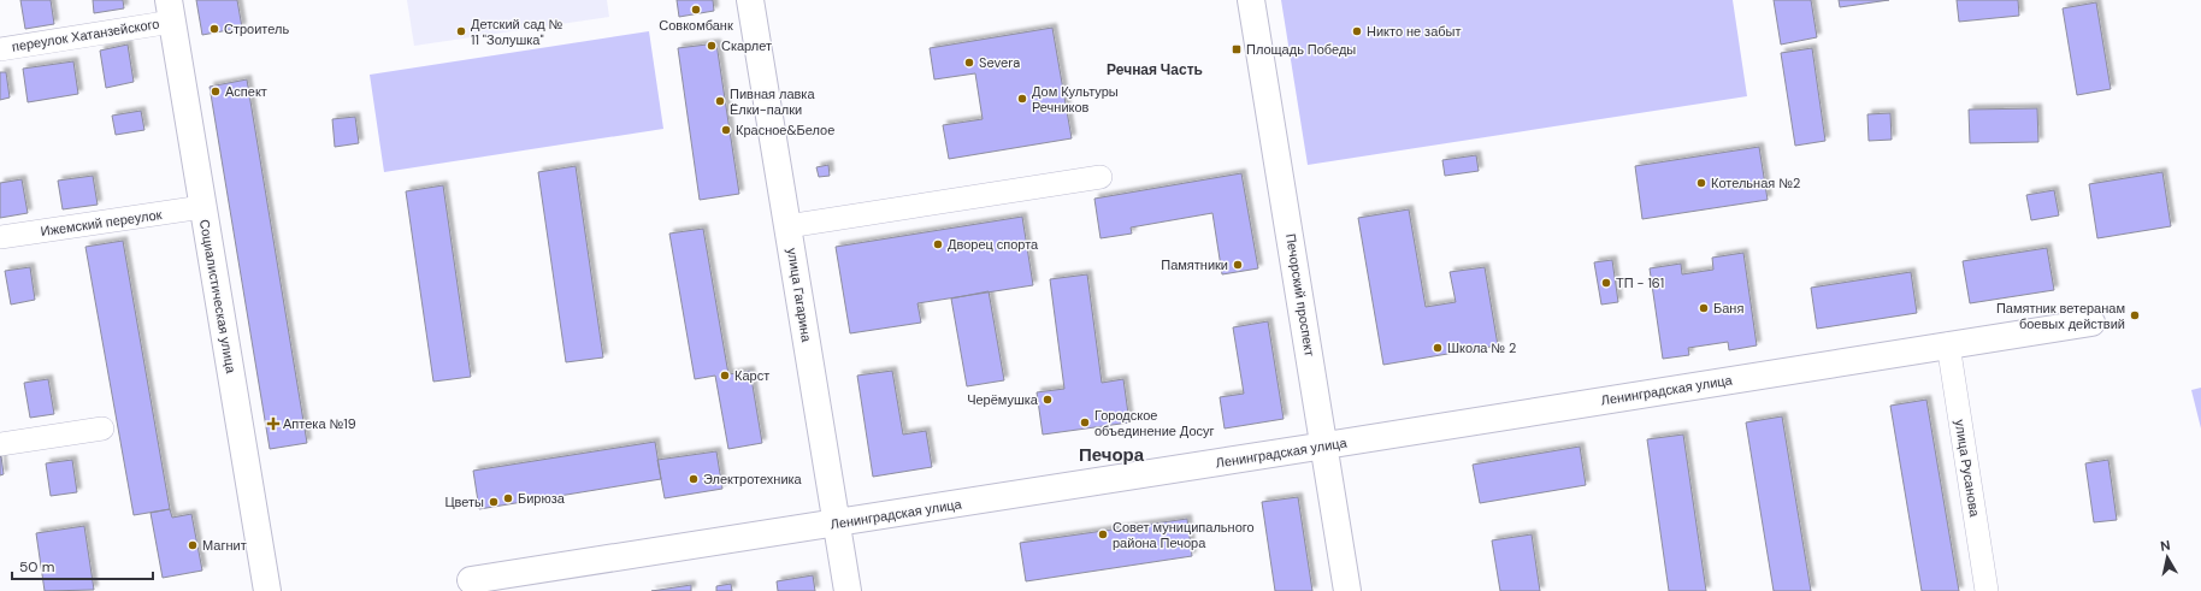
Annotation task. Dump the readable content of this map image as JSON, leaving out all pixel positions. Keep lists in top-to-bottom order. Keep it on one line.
{"streets":{"main road":["улица Гагарина","Печорский проспект","Социалистическая улица","Ленинградская улица"],"street":["переулок Хатанзейского","Ижемский переулок","улица Русанова"]},"crossings":[["переулок Хатанзейского","Социалистическая улица"],["Ижемский переулок","Социалистическая улица"],["улица Гагарина","Ленинградская улица"],["Печорский проспект","Ленинградская улица"],["Ленинградская улица","улица Русанова"]],"districts":["Речная Часть","Печора"],"places":{"other":["Совкомбанк","Строитель","Детский сад № 11 \"Золушка\"","Никто не забыт","Скарлет","Severa","Аспект","Дом Культуры Речников","Пивная лавка Ёлки-палки","Красное&Белое","Котельная №2","Дворец спорта","Памятники","ТП - 161","Баня","Памятник ветеранам боевых действий","Школа № 2","Карст","Черёмушка","Городское объединение Досуг","Электротехника","Бирюза","Цветы","Совет муниципального района Печора","Магнит"],"transit":["Площадь Победы"],"health":["Аптека №19"]},"scale_bar":"50 m","north":"top"}
